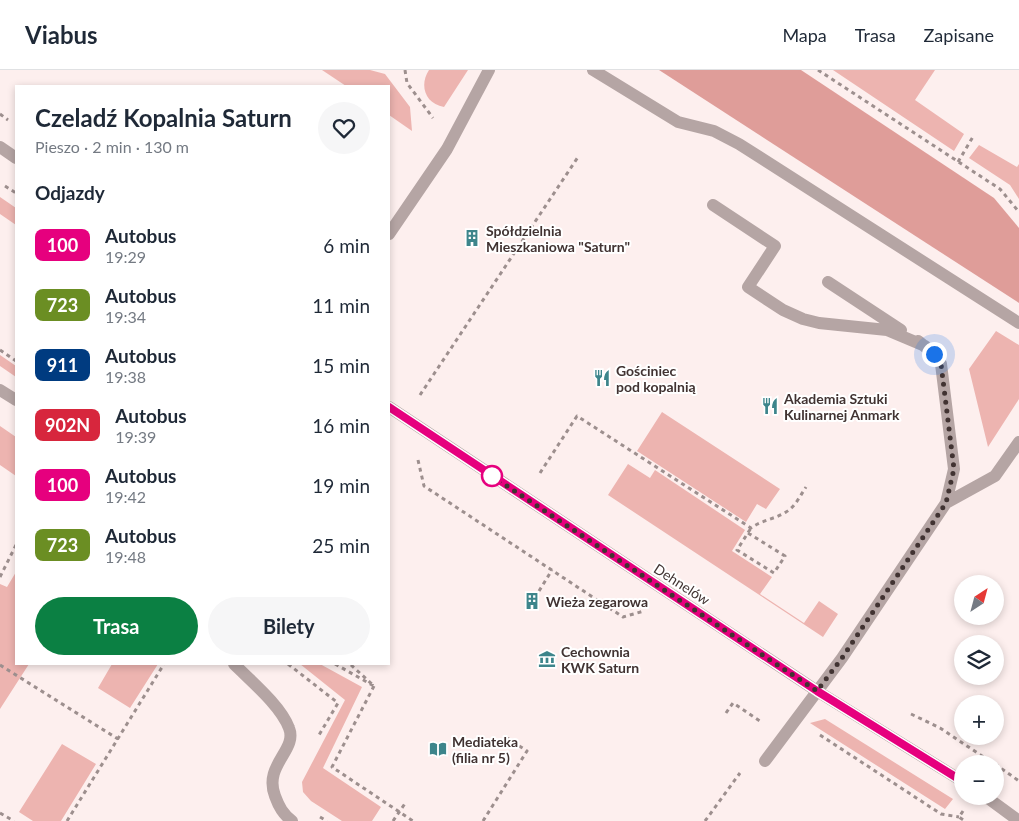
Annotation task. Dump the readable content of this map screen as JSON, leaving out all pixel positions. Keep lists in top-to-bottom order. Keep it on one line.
{"streets":{"street":["Dehnelów"]},"places":{"building":["Spółdzielnia Mieszkaniowa \"Saturn\"","Wieża zegarowa"],"restaurant":["Gościniec pod kopalnią","Akademia Sztuki Kulinarnej Anmark"],"museum":["Cechownia KWK Saturn"],"library":["Mediateka (filia nr 5)"]},"lines":["bus line 100"],"north":"top right","page":{"header":"Viabus","nav":["Mapa","Trasa","Zapisane"],"heading":[["Czeladź Kopalnia Saturn","Pieszo · 2 min · 130 m"],"Odjazdy"],"list":[{"mark":"100","name":"Autobus","note":"19:29","value":"6 min"},{"mark":"723","name":"Autobus","note":"19:34","value":"11 min"},{"mark":"911","name":"Autobus","note":"19:38","value":"15 min"},{"mark":"902N","name":"Autobus","note":"19:39","value":"16 min"},{"mark":"100","name":"Autobus","note":"19:42","value":"19 min"},{"mark":"723","name":"Autobus","note":"19:48","value":"25 min"}],"map_buttons":["+","−"],"buttons":["Trasa","Bilety"]}}
